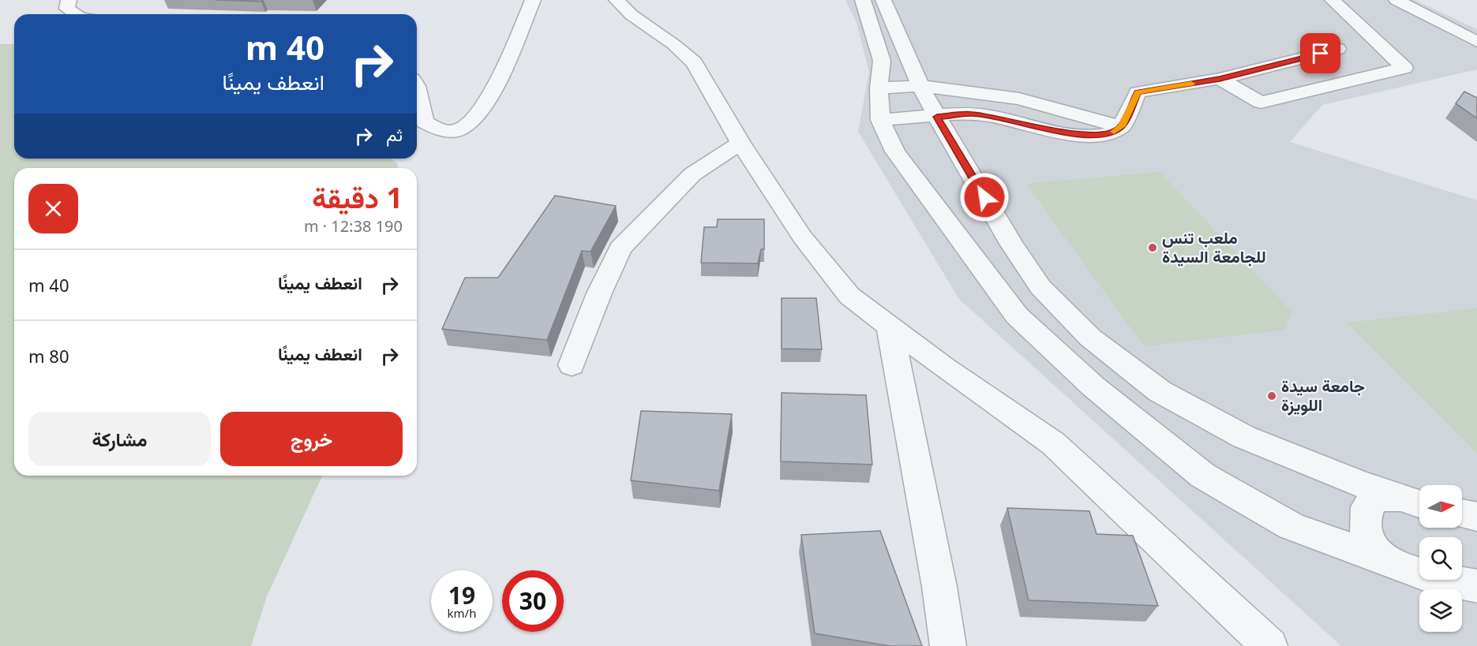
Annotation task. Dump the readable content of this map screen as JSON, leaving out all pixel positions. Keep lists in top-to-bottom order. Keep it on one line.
{"places":["ملعب تنس للجامعة السيدة","جامعة سيدة اللويزة"],"north":"right","page":{"turn":["40 m","انعطف يمينًا"],"then":"ثم","heading":["1 دقيقة","190 m · 12:38"],"list":[{"name":"انعطف يمينًا","value":"40 m"},{"name":"انعطف يمينًا","value":"80 m"}],"buttons":["خروج","مشاركة"],"speed":"19 km/h","limit":"30"}}
